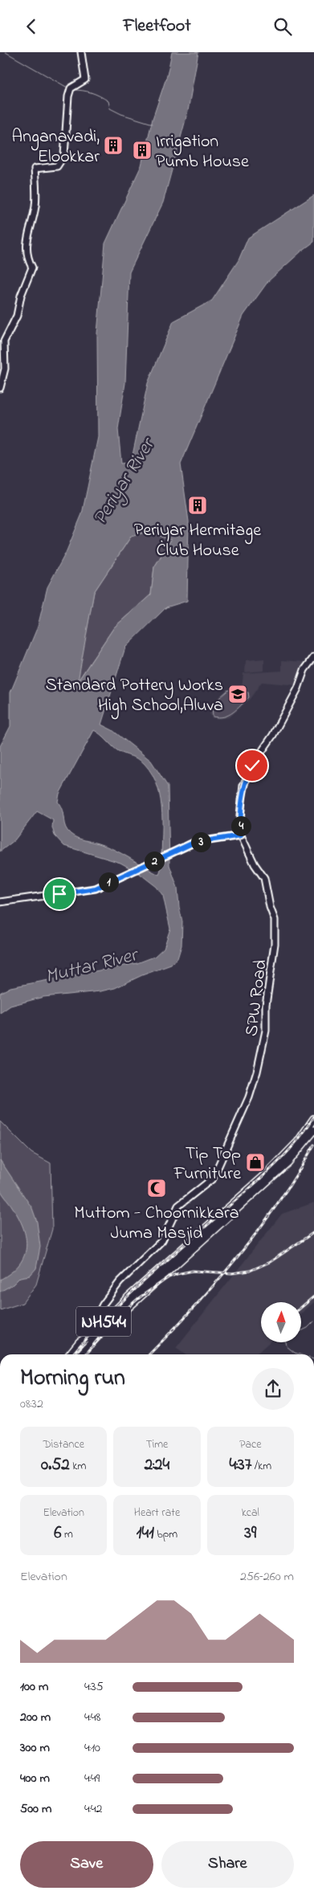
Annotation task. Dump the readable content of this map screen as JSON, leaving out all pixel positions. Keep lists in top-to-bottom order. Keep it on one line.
{"streets":{"highway":["NH544"],"main road":["SPW Road"]},"crossings":[["SPW Road","NH544"]],"water":["Periyar River","Muttar River"],"places":{"building":["Anganavadi, Elookkar","Irrigation Pumb House","Periyar Hermitage Club House"],"school or university":["Standard Pottery Works High School,Aluva"],"shop":["Tip Top Furniture"],"mosque":["Muttom - Choornikkara Juma Masjid"]},"north":"top","page":{"header":"Fleetfoot","pins":["4","3","2","1"],"heading":["Morning run","08:32"],"stats":[["Distance","0.52 km"],["Time","2:24"],["Pace","4:37 /km"],["Elevation","6 m"],["Heart rate","141 bpm"],["kcal","39"]],"chart":["Elevation","256–260 m"],"list":[{"name":"100 m","note":"4:35"},{"name":"200 m","note":"4:48"},{"name":"300 m","note":"4:10"},{"name":"400 m","note":"4:49"},{"name":"500 m","note":"4:42"}],"buttons":["Save","Share"]}}
